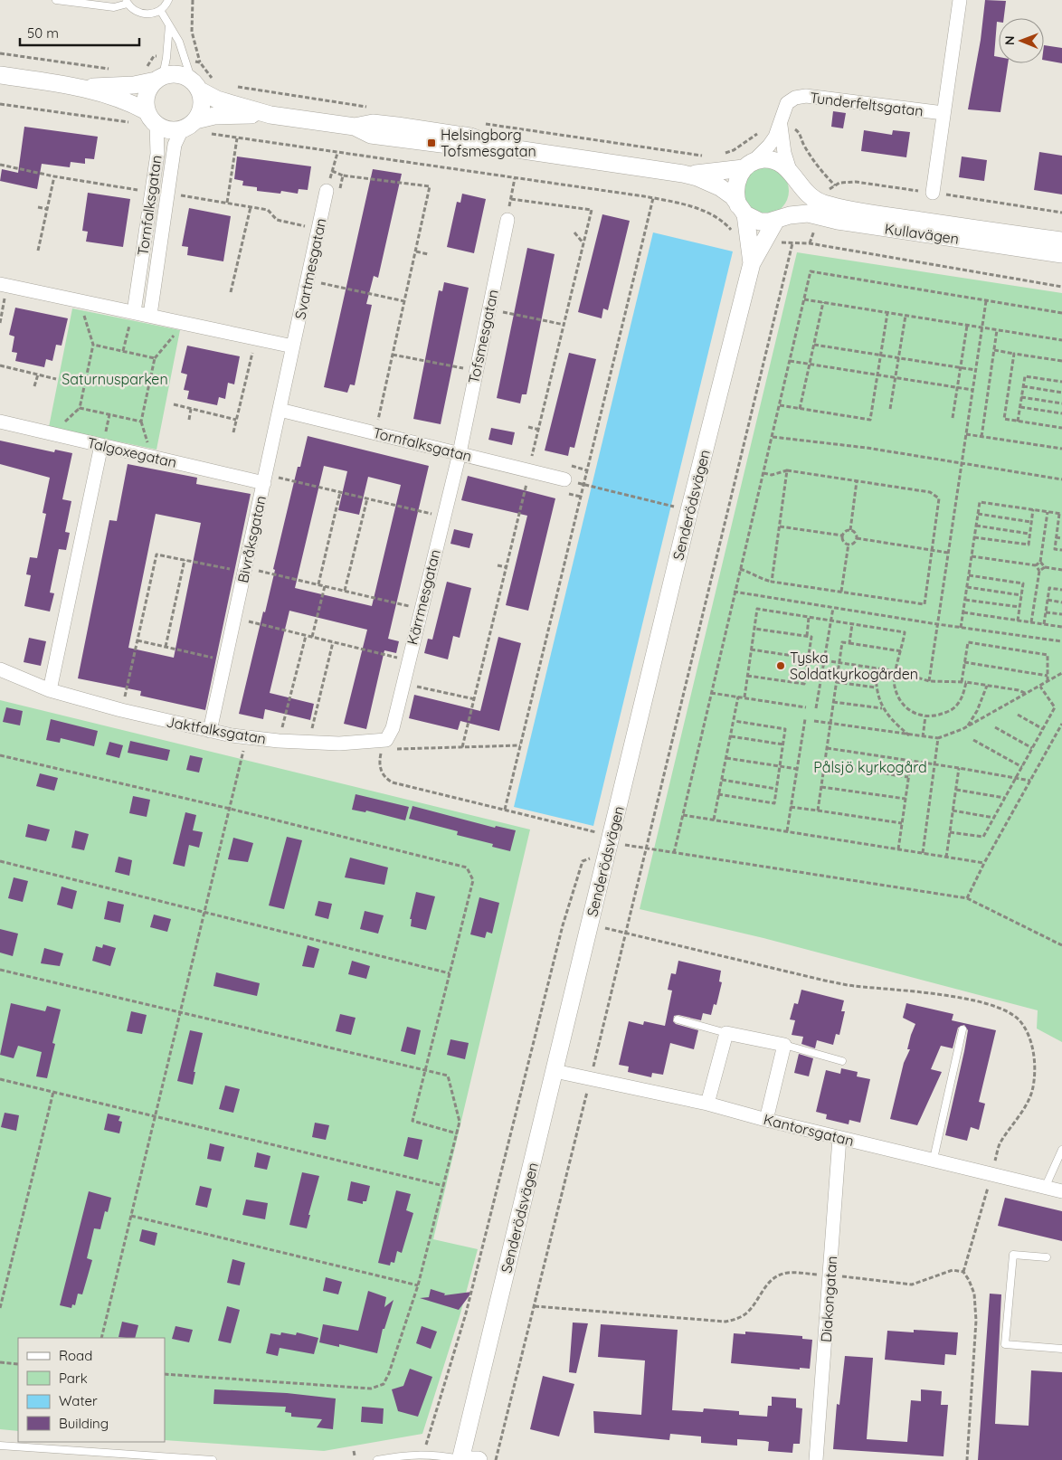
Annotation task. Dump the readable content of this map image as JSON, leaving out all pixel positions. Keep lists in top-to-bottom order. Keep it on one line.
{"streets":{"street":["Tunderfeltsgatan","Tornfalksgatan","Kullavägen","Svartmesgatan","Tofsmesgatan","Talgoxegatan","Senderödsvägen","Bivråksgatan","Kärrmesgatan","Jaktfalksgatan","Kantorsgatan","Diakongatan"]},"crossings":[["Tornfalksgatan","Kullavägen"],["Tornfalksgatan","Tofsmesgatan"],["Tornfalksgatan","Bivråksgatan"],["Tornfalksgatan","Kärrmesgatan"],["Kullavägen","Senderödsvägen"],["Svartmesgatan","Bivråksgatan"],["Tofsmesgatan","Kärrmesgatan"],["Talgoxegatan","Bivråksgatan"],["Senderödsvägen","Kantorsgatan"],["Bivråksgatan","Jaktfalksgatan"],["Kärrmesgatan","Jaktfalksgatan"],["Kantorsgatan","Diakongatan"]],"parks":["Saturnusparken","Pålsjö kyrkogård"],"places":{"transit":["Helsingborg Tofsmesgatan"],"other":["Tyska Soldatkyrkogården"]},"legend":["Road","Park","Water","Building"],"scale_bar":"50 m","north":"left"}
